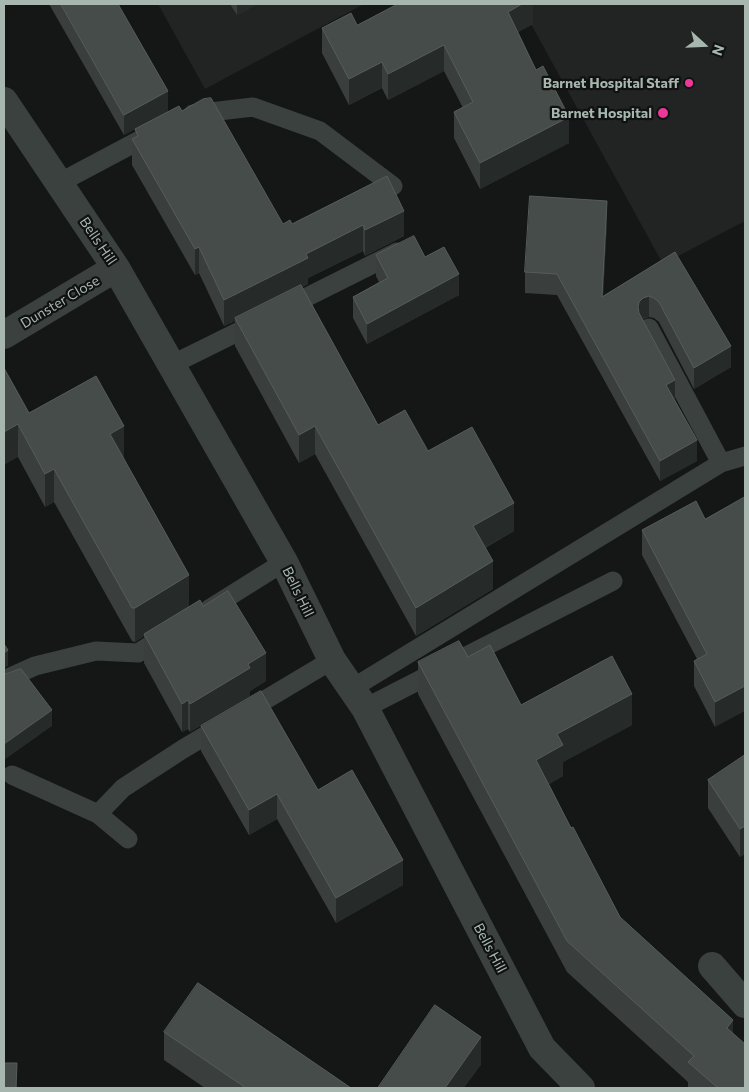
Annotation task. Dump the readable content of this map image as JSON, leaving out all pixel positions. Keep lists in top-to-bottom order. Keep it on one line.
{"streets":{"street":["Bells Hill","Dunster Close"]},"crossings":[["Bells Hill","Dunster Close"]],"places":["Barnet Hospital Staff","Barnet Hospital"],"north":"right"}
